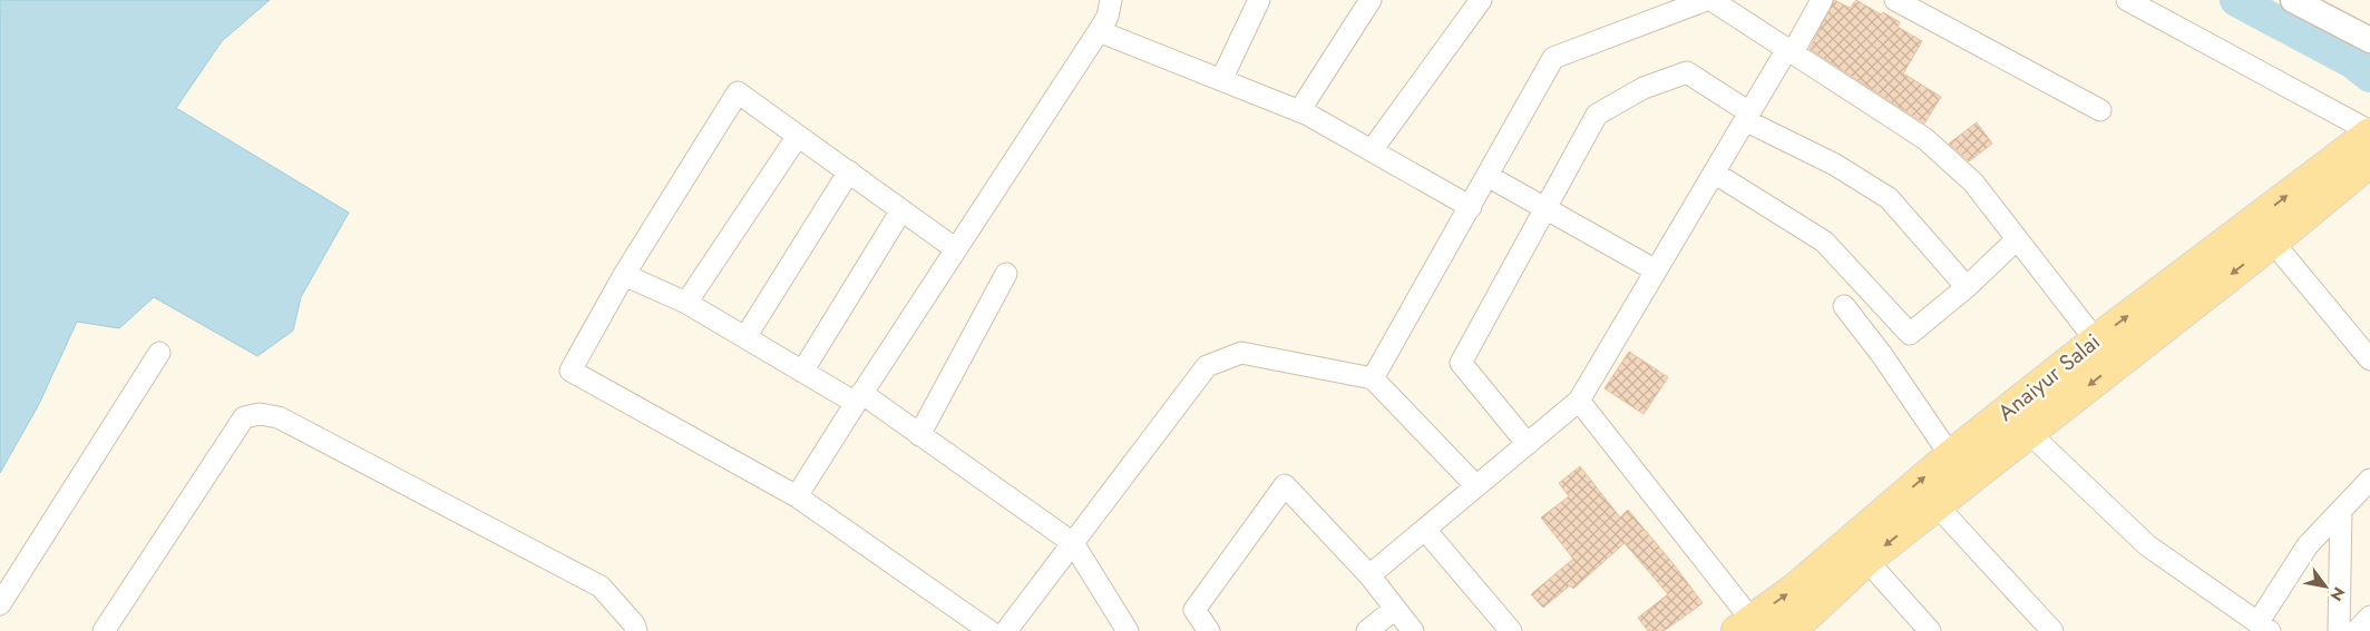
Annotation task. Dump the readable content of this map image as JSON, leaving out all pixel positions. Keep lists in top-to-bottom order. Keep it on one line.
{"streets":{"main road":["Anaiyur Salai"]},"north":"bottom right"}
